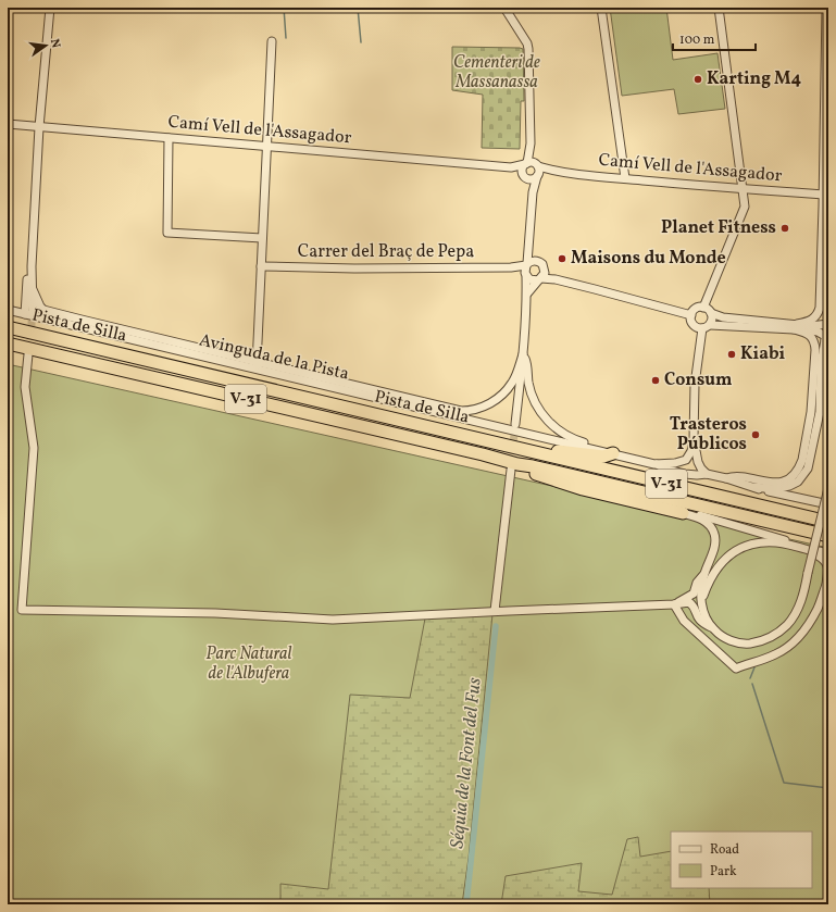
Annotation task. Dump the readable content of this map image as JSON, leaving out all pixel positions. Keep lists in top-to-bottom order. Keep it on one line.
{"streets":{"highway":["Pista de Silla","V-31"],"street":["Camí Vell de l'Assagador","Carrer del Braç de Pepa","Avinguda de la Pista"]},"water":["Séquia de la Font del Fus"],"parks":["Cementeri de Massanassa","Parc Natural de l'Albufera"],"places":["Karting M4","Planet Fitness","Maisons du Monde","Kiabi","Consum","Trasteros Públicos"],"legend":["Road","Park"],"scale_bar":"100 m","north":"right"}
